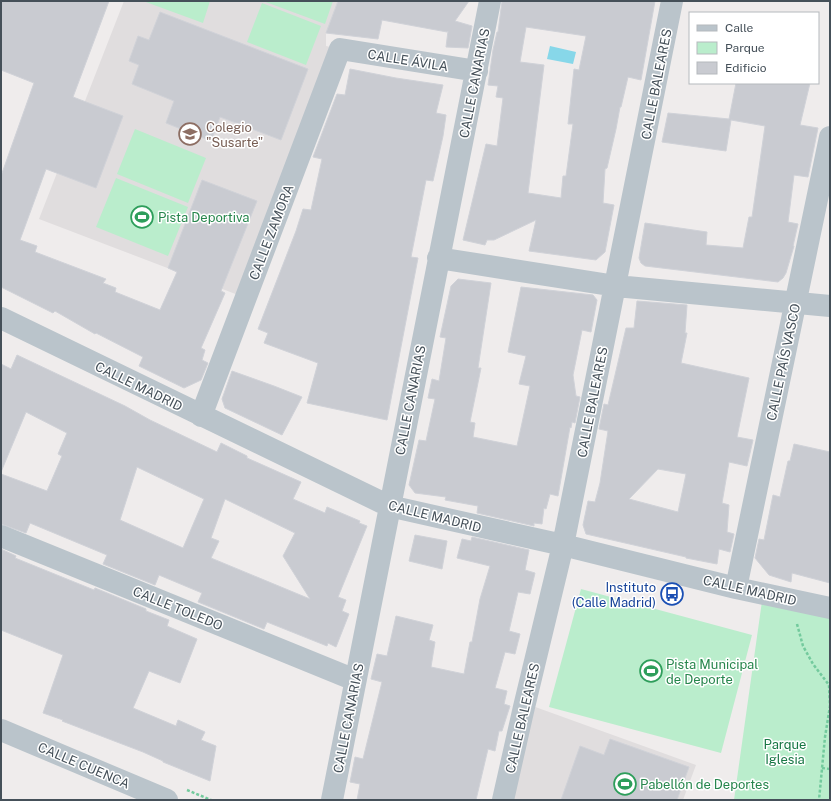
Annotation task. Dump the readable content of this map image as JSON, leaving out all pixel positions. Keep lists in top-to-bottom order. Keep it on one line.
{"streets":{"street":["CALLE ÁVILA","CALLE CANARIAS","CALLE BALEARES","CALLE ZAMORA","CALLE PAÍS VASCO","CALLE MADRID","CALLE TOLEDO","CALLE CUENCA"]},"crossings":[["CALLE ÁVILA","CALLE CANARIAS"],["CALLE ÁVILA","CALLE ZAMORA"],["CALLE CANARIAS","CALLE MADRID"],["CALLE CANARIAS","CALLE TOLEDO"],["CALLE BALEARES","CALLE MADRID"],["CALLE ZAMORA","CALLE MADRID"],["CALLE PAÍS VASCO","CALLE MADRID"]],"parks":["Parque Iglesia"],"places":{"school or university":["Colegio \"Susarte\""],"sports":["Pista Deportiva","Pista Municipal de Deporte","Pabellón de Deportes"],"bus stop":["Instituto (Calle Madrid)"]},"legend":["Calle","Parque","Edificio"]}
